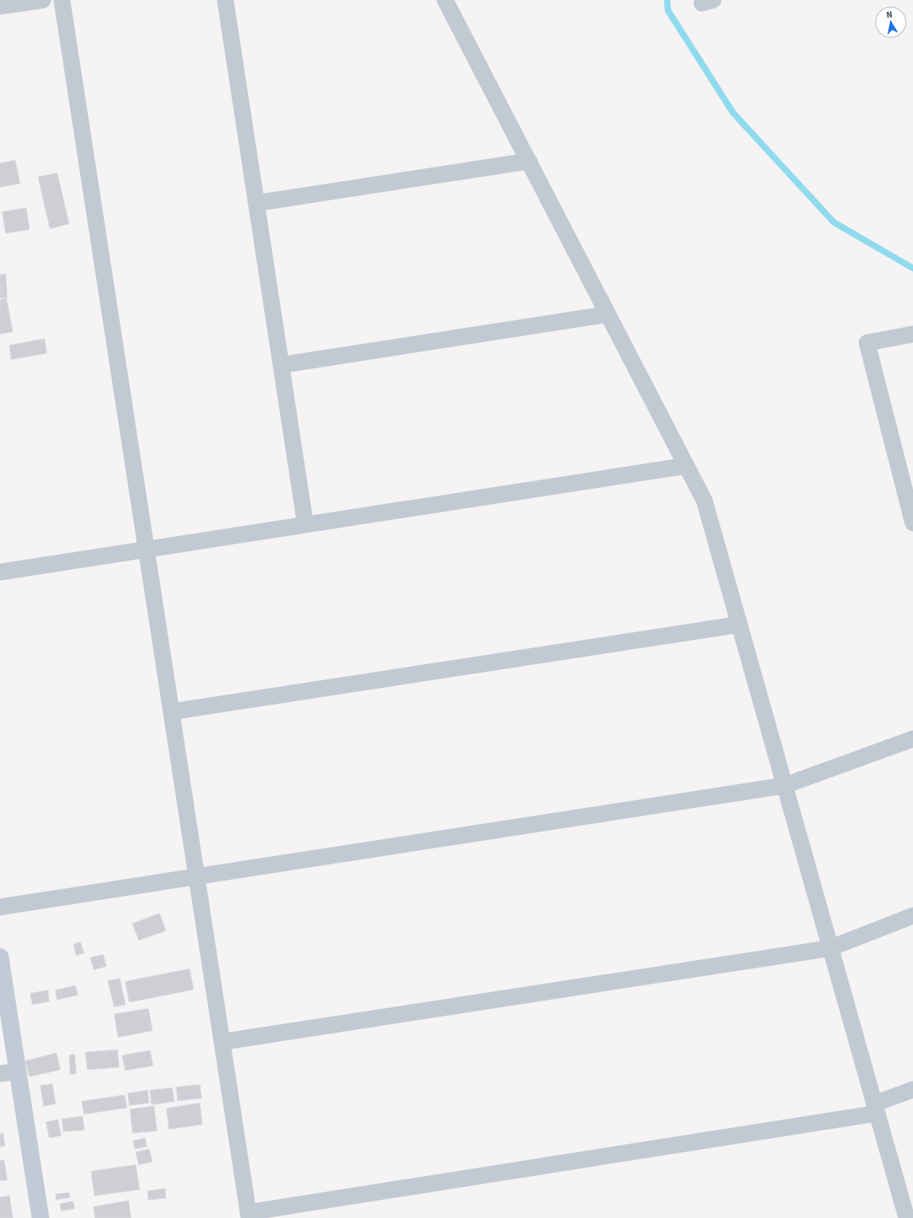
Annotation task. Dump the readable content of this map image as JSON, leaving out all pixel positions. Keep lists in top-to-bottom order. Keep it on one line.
{"north":"top"}
